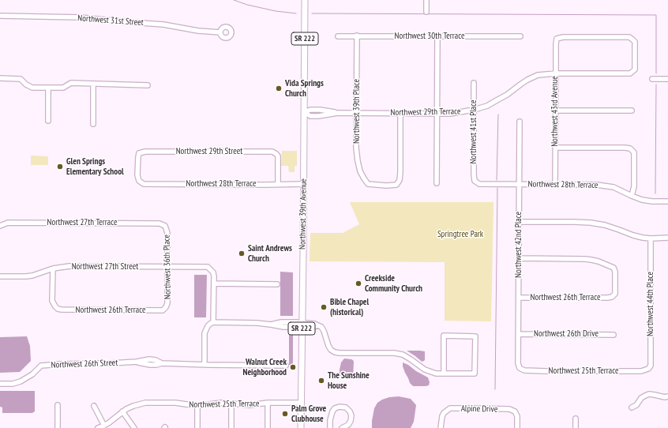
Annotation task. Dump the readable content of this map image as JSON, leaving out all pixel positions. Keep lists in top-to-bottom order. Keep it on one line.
{"streets":{"main road":["SR 222","Northwest 39th Avenue"],"street":["Northwest 31st Street","Northwest 30th Terrace","Northwest 39th Place","Northwest 43rd Avenue","Northwest 29th Terrace","Northwest 41st Place","Northwest 29th Street","Northwest 28th Terrace","Northwest 27th Terrace","Northwest 42nd Place","Northwest 27th Street","Northwest 36th Place","Northwest 26th Terrace","Northwest 44th Place","Northwest 26th Drive","Northwest 26th Street","Northwest 25th Terrace","Alpine Drive"]},"crossings":[["Northwest 30th Terrace","Northwest 39th Place"],["Northwest 39th Place","Northwest 29th Terrace"],["Northwest 43rd Avenue","Northwest 29th Terrace"],["Northwest 43rd Avenue","Northwest 28th Terrace"],["Northwest 29th Terrace","Northwest 41st Place"],["Northwest 29th Terrace","Northwest 39th Avenue"],["Northwest 41st Place","Northwest 28th Terrace"],["Northwest 29th Street","Northwest 28th Terrace"],["Northwest 28th Terrace","Northwest 39th Avenue"],["Northwest 28th Terrace","Northwest 42nd Place"],["Northwest 39th Avenue","Northwest 25th Terrace"],["Northwest 27th Terrace","Northwest 36th Place"],["Northwest 42nd Place","Northwest 26th Terrace"],["Northwest 42nd Place","Northwest 26th Drive"],["Northwest 42nd Place","Northwest 25th Terrace"],["Northwest 27th Street","Northwest 36th Place"],["Northwest 27th Street","Northwest 26th Terrace"],["Northwest 36th Place","Northwest 26th Terrace"],["Northwest 44th Place","Northwest 25th Terrace"]],"parks":["Springtree Park"],"places":["Vida Springs Church","Glen Springs Elementary School","Saint Andrews Church","Creekside Community Church","Bible Chapel (historical)","Walnut Creek Neighborhood","The Sunshine House","Palm Grove Clubhouse"]}
